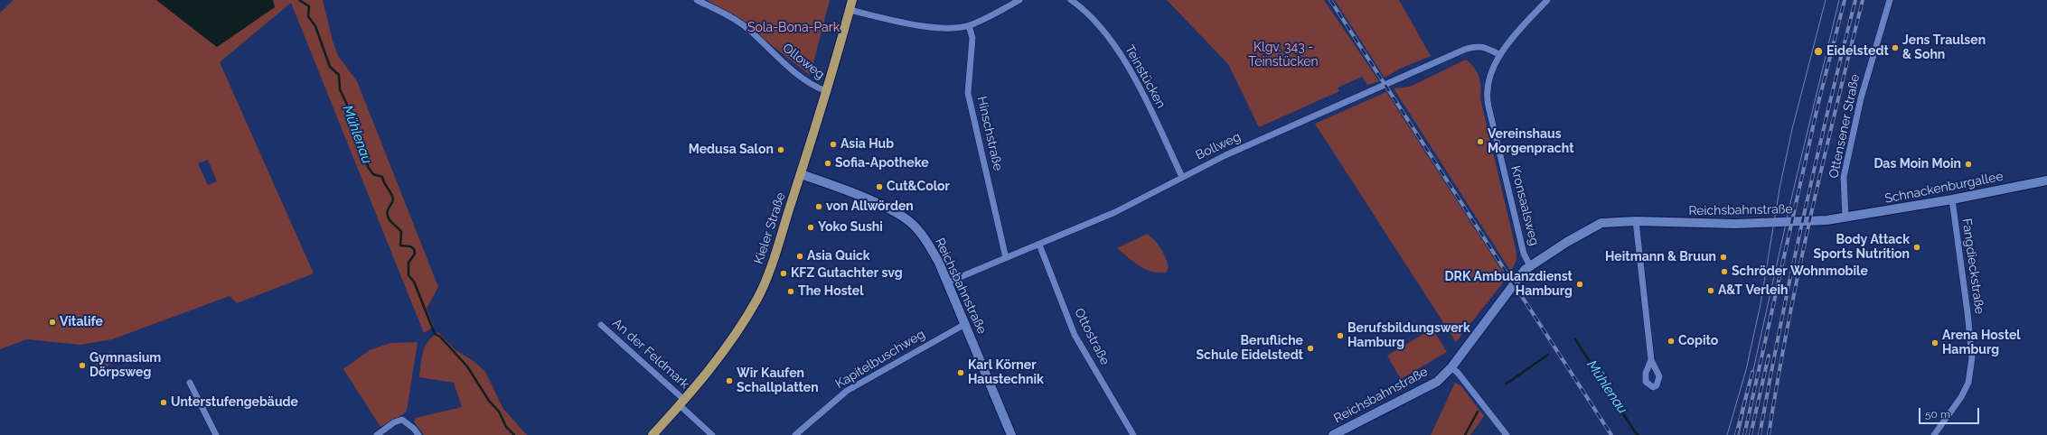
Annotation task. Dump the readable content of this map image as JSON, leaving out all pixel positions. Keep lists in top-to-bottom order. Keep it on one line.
{"streets":{"main road":["Kieler Straße"],"street":["Olloweg","Teinstücken","Ottensener Straße","Hinschstraße","Bollweg","Schnackenburgallee","Kronsaalsweg","Reichsbahnstraße","Fangdieckstraße","Ottostraße","An der Feldmark","Kapitelbuschweg"]},"crossings":[["Olloweg","Kieler Straße"],["Teinstücken","Bollweg"],["Ottensener Straße","Schnackenburgallee"],["Ottensener Straße","Reichsbahnstraße"],["Hinschstraße","Bollweg"],["Bollweg","Kronsaalsweg"],["Bollweg","Reichsbahnstraße"],["Bollweg","Ottostraße"],["Schnackenburgallee","Reichsbahnstraße"],["Schnackenburgallee","Fangdieckstraße"],["Kronsaalsweg","Reichsbahnstraße"],["Reichsbahnstraße","Kieler Straße"],["Reichsbahnstraße","Kapitelbuschweg"],["Kieler Straße","An der Feldmark"]],"water":["Mühlenau"],"parks":["Sola-Bona-Park","Klgv. 343 - Teinstücken"],"places":["Jens Traulsen & Sohn","Eidelstedt","Vereinshaus Morgenpracht","Asia Hub","Medusa Salon","Sofia-Apotheke","Das Moin Moin","Cut&Color","von Allwörden","Yoko Sushi","Body Attack Sports Nutrition","Asia Quick","Heitmann & Bruun","Schröder Wohnmobile","KFZ Gutachter svg","DRK Ambulanzdienst Hamburg","A&T Verleih","The Hostel","Vitalife","Berufsbildungswerk Hamburg","Copito","Arena Hostel Hamburg","Berufliche Schule Eidelstedt","Gymnasium Dörpsweg","Karl Körner Haustechnik","Wir Kaufen Schallplatten","Unterstufengebäude"],"scale_bar":"50 m"}
